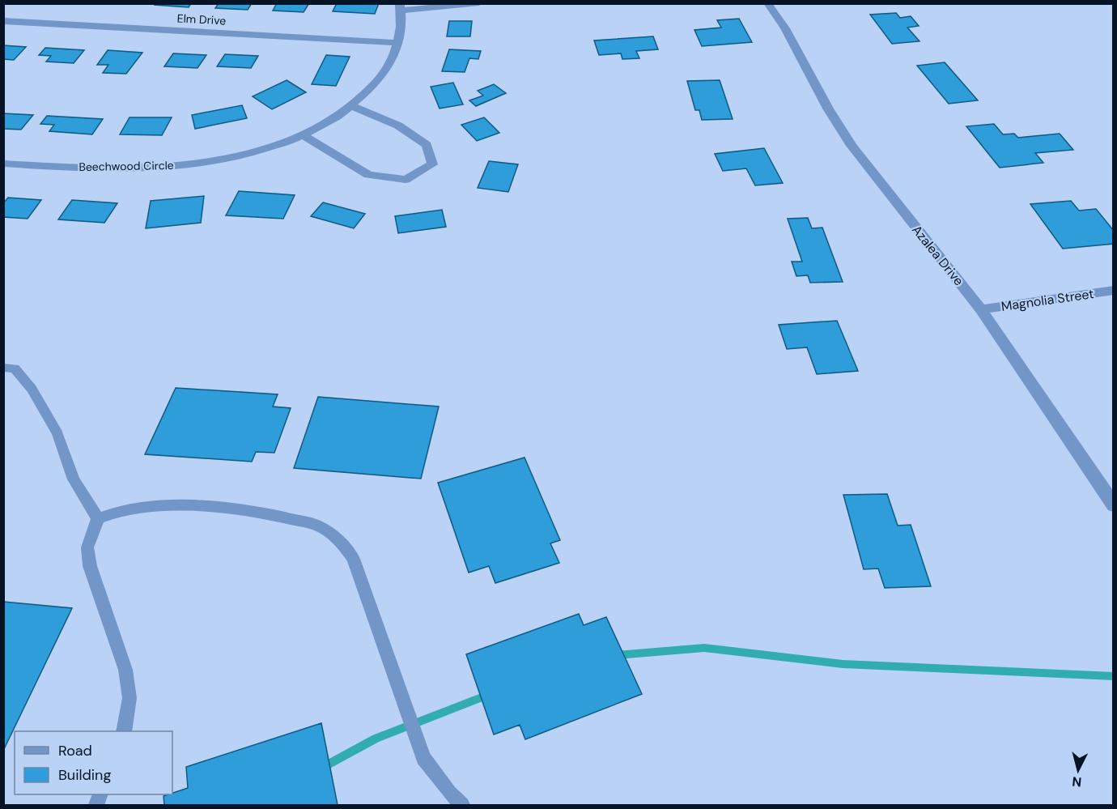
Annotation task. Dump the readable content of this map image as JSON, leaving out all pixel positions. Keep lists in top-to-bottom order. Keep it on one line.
{"streets":{"street":["Elm Drive","Beechwood Circle","Azalea Drive","Magnolia Street"]},"crossings":[["Elm Drive","Beechwood Circle"],["Azalea Drive","Magnolia Street"]],"legend":["Road","Building"],"north":"bottom"}
